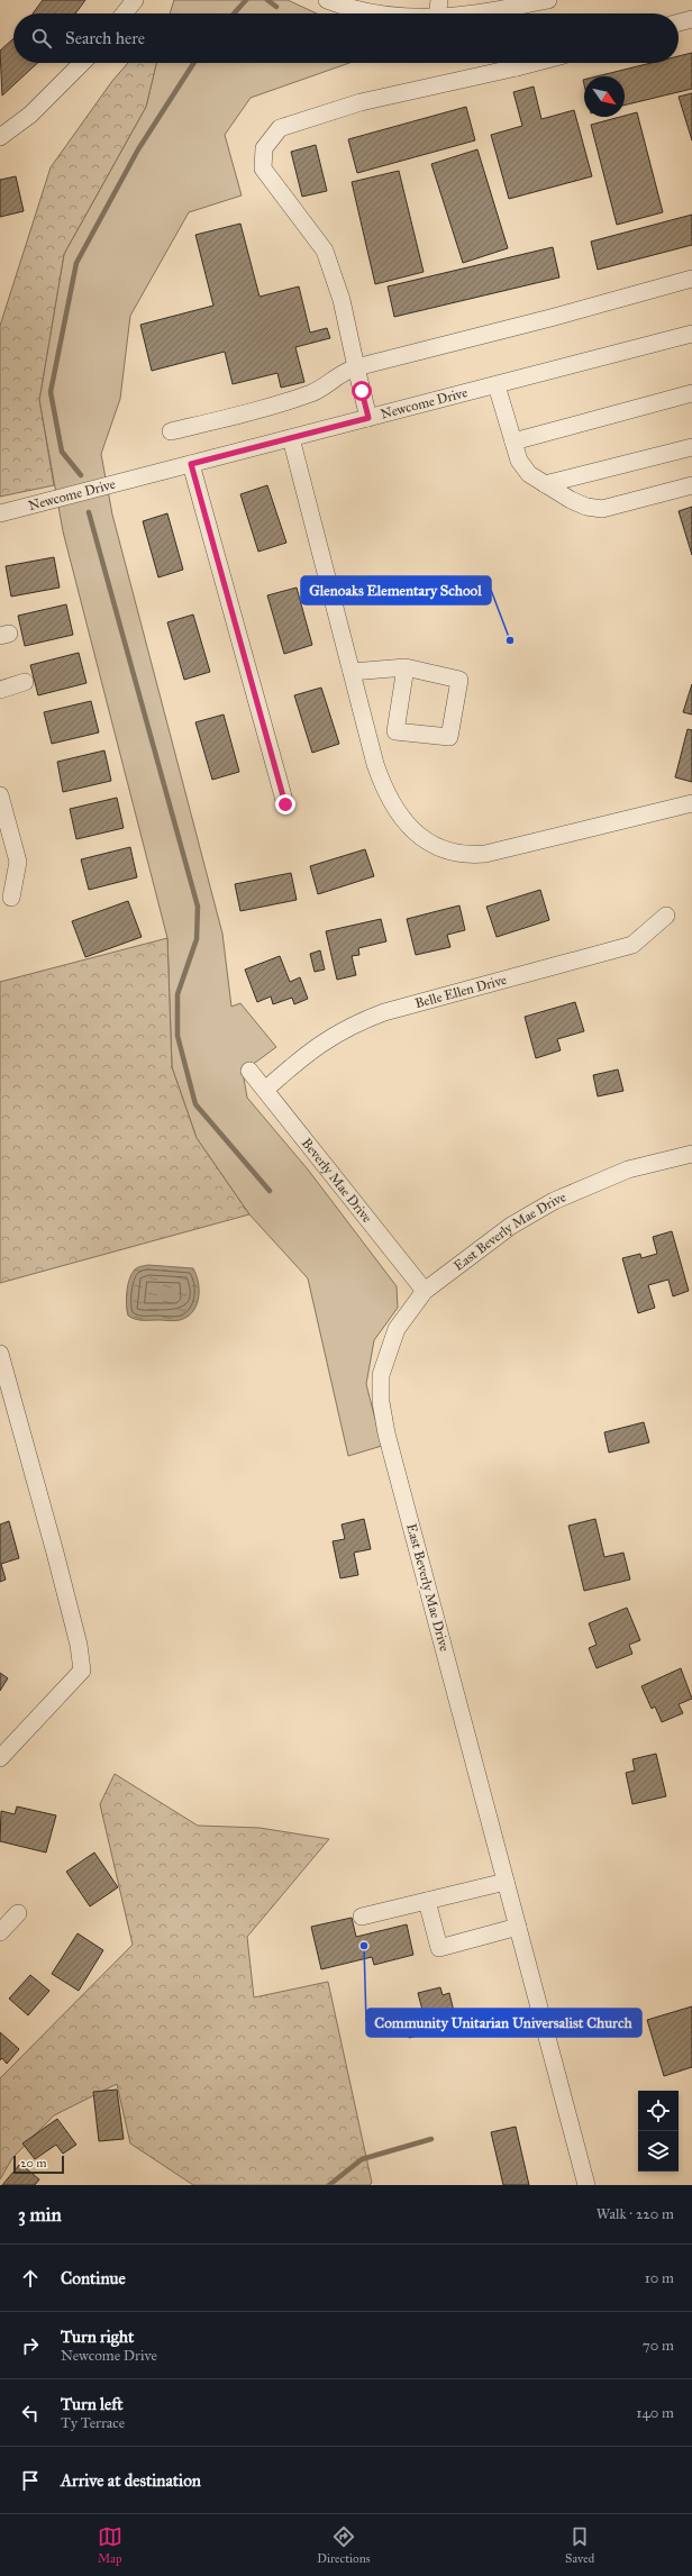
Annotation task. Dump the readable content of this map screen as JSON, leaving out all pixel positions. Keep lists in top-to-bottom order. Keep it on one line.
{"streets":{"street":["Newcome Drive","Belle Ellen Drive","Beverly Mae Drive","East Beverly Mae Drive"]},"crossings":[["Belle Ellen Drive","Beverly Mae Drive"],["Beverly Mae Drive","East Beverly Mae Drive"]],"places":["Glenoaks Elementary School","Community Unitarian Universalist Church"],"scale_bar":"20 m","north":"bottom right","page":{"search":"Search here","scale":"20 m","heading":["3 min","Walk · 220 m"],"list":[["Continue","10 m"],["Turn right","Newcome Drive","70 m"],["Turn left","Ty Terrace","140 m"],"Arrive at destination"],"nav":["Map","Directions","Saved"]}}
